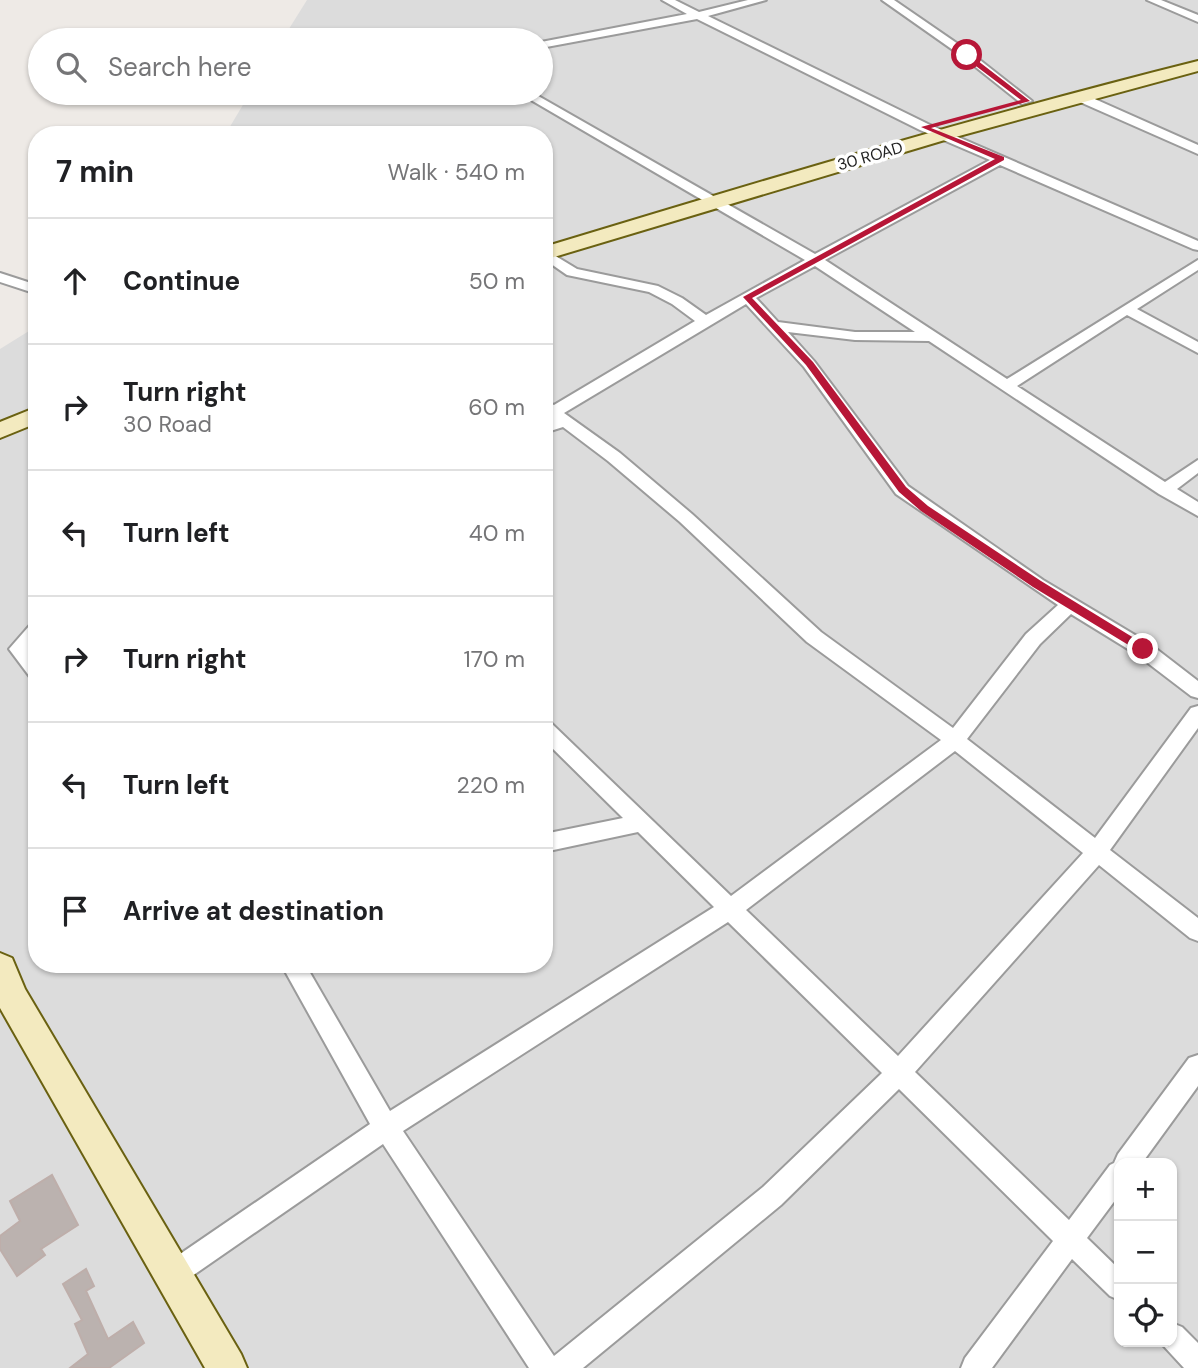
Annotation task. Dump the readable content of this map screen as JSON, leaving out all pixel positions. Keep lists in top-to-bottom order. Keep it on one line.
{"streets":{"main road":["30 ROAD"]},"page":{"search":"Search here","heading":["7 min","Walk · 540 m"],"list":[["Continue","50 m"],["Turn right","30 Road","60 m"],["Turn left","40 m"],["Turn right","170 m"],["Turn left","220 m"],"Arrive at destination"],"map_buttons":["+","−"]}}
